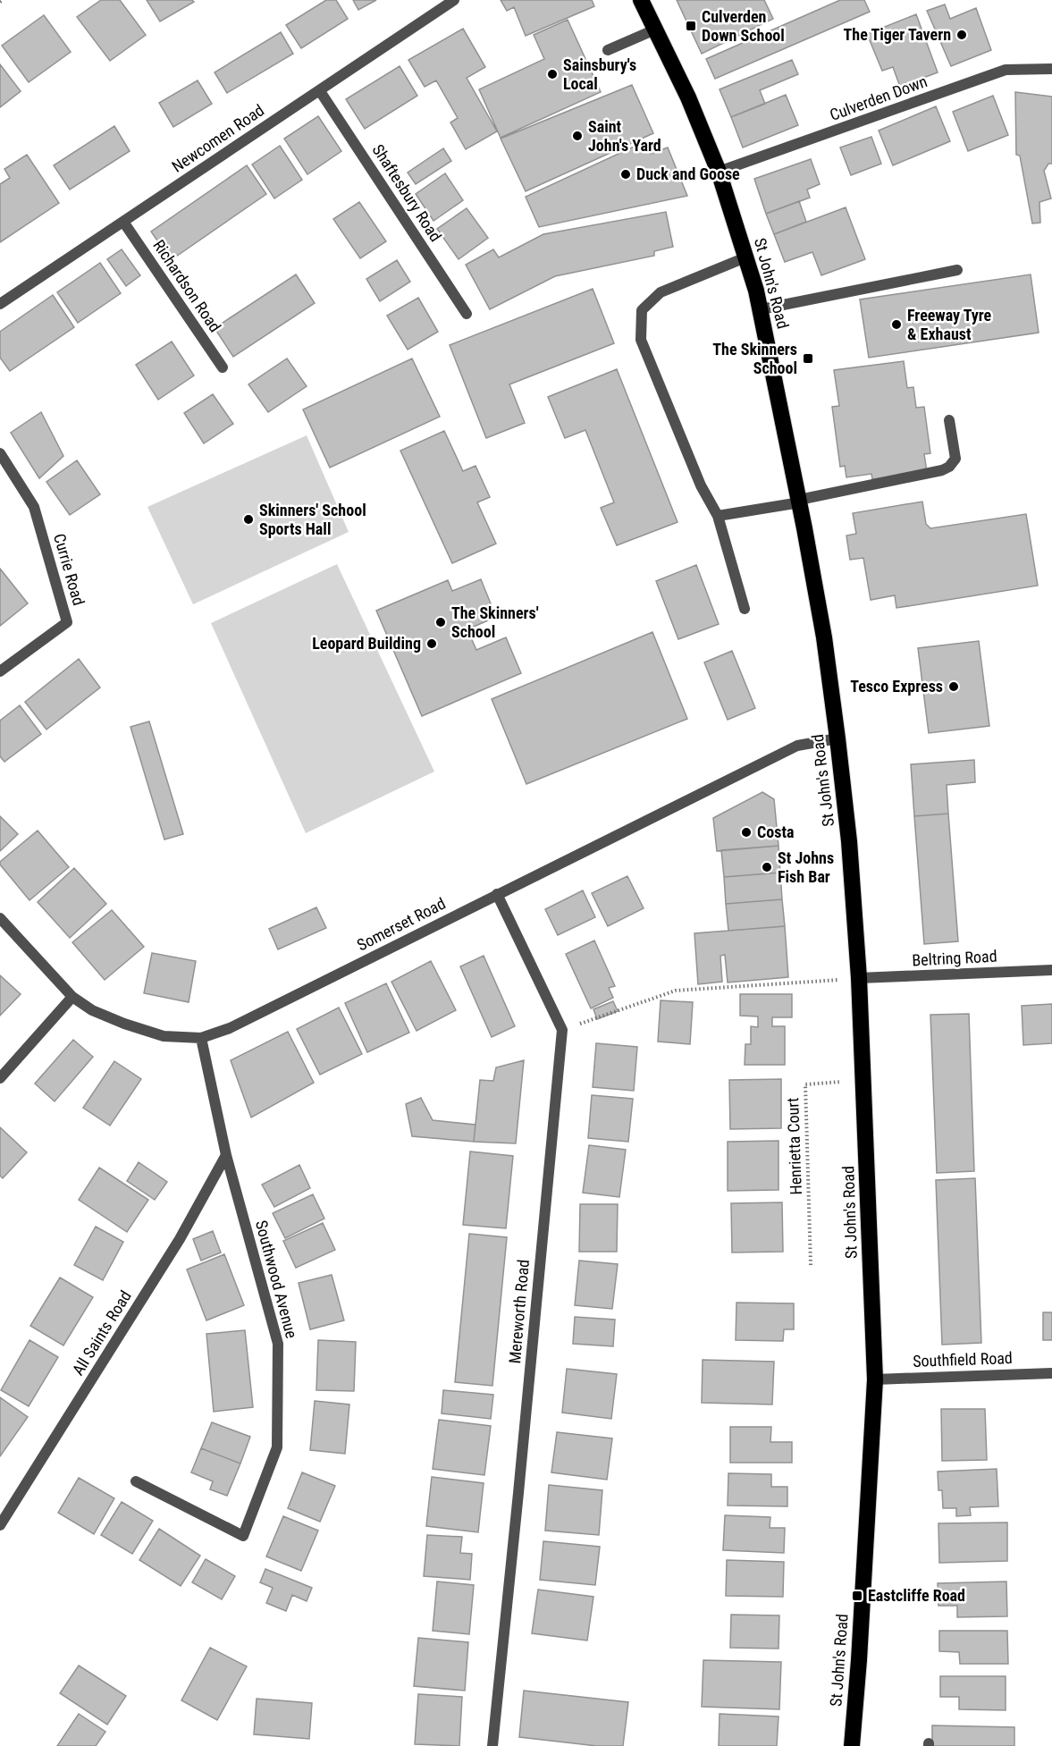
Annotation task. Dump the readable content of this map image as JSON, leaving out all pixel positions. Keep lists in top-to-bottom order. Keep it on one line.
{"streets":{"highway":["St John's Road"],"street":["Culverden Down","Newcomen Road","Shaftesbury Road","Richardson Road","Currie Road","Somerset Road","Beltring Road","Southwood Avenue","Mereworth Road","All Saints Road","Southfield Road"],"path":["Henrietta Court"]},"crossings":[["Culverden Down","St John's Road"],["Newcomen Road","Shaftesbury Road"],["Newcomen Road","Richardson Road"],["St John's Road","Somerset Road"],["St John's Road","Beltring Road"],["St John's Road","Henrietta Court"],["St John's Road","Southfield Road"],["Somerset Road","Southwood Avenue"],["Southwood Avenue","All Saints Road"]],"places":{"transit":["Culverden Down School","The Skinners School","Eastcliffe Road"],"other":["The Tiger Tavern","Sainsbury's Local","Saint John's Yard","Duck and Goose","Freeway Tyre & Exhaust","Skinners' School Sports Hall","The Skinners' School","Leopard Building","Tesco Express","Costa","St Johns Fish Bar"]}}
